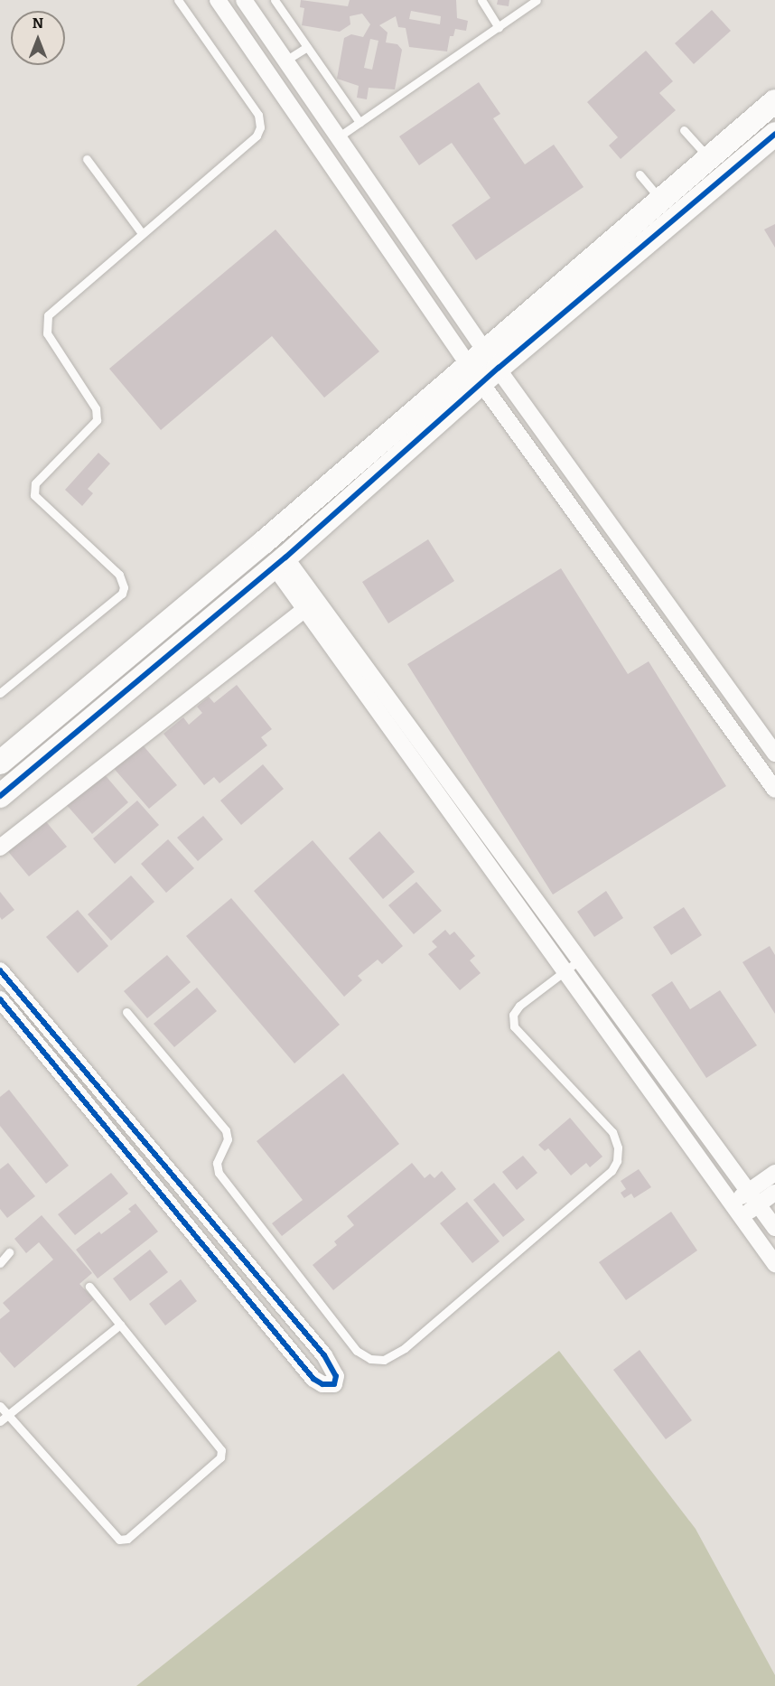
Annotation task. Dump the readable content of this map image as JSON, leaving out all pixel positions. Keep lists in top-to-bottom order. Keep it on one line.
{"north":"top"}
